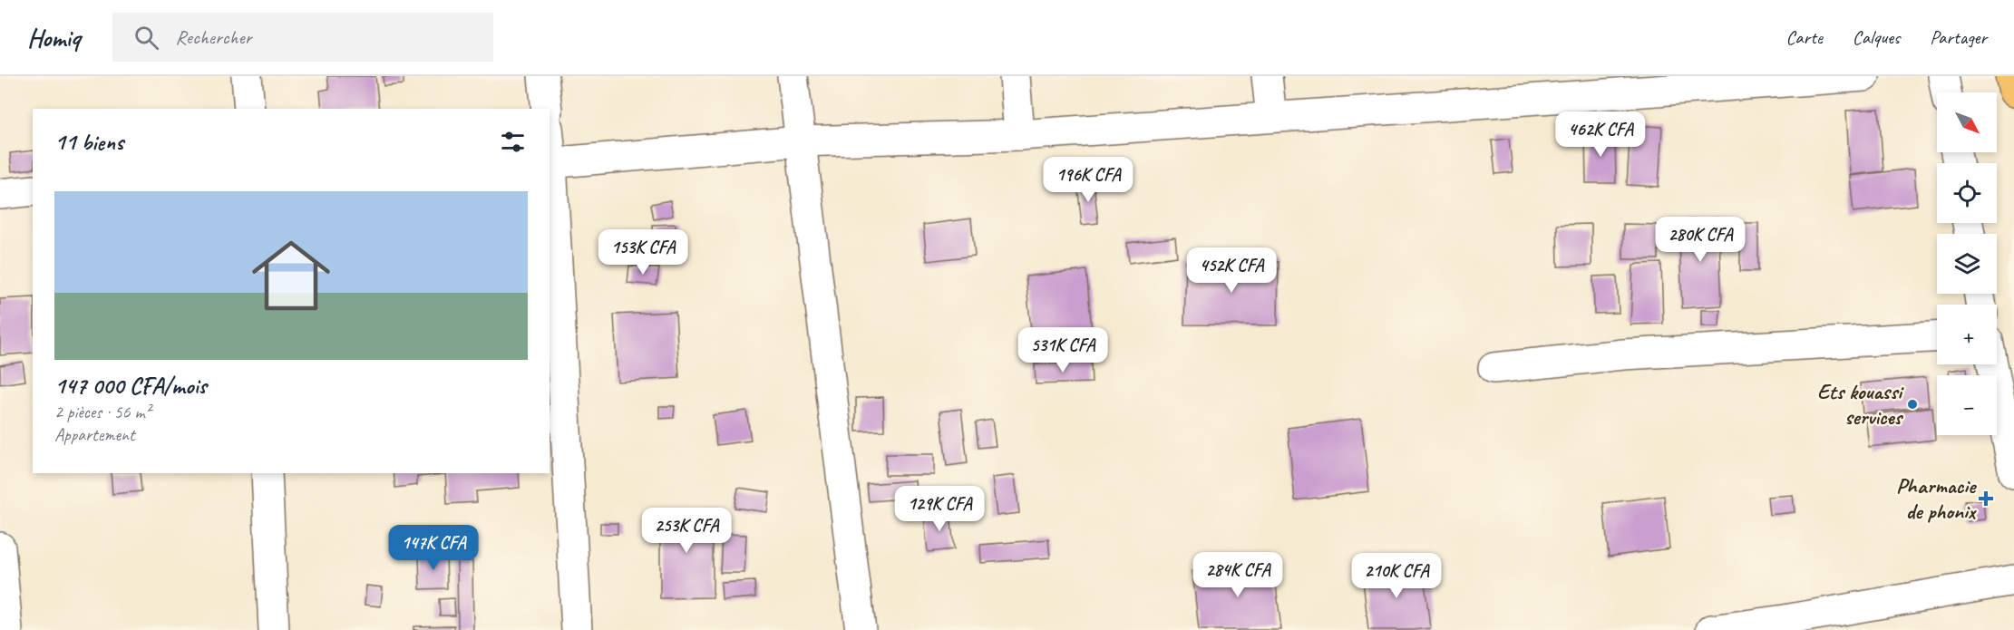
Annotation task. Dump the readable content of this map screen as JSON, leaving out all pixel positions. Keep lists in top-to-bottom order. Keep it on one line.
{"places":{"other":["Ets kouassi services"],"health":["Pharmacie de phonix"]},"north":"bottom right","page":{"header":"Homiq","search":"Rechercher","nav":["Carte","Calques","Partager"],"map_buttons":["+","−"],"heading":"11 biens","price":["462K CFA","196K CFA","280K CFA","153K CFA","452K CFA","531K CFA","129K CFA","253K CFA","147K CFA","284K CFA","210K CFA"],"list":[{"name":"147 000 CFA/mois","note":"2 pièces · 56 m² · Appartement"}]}}
